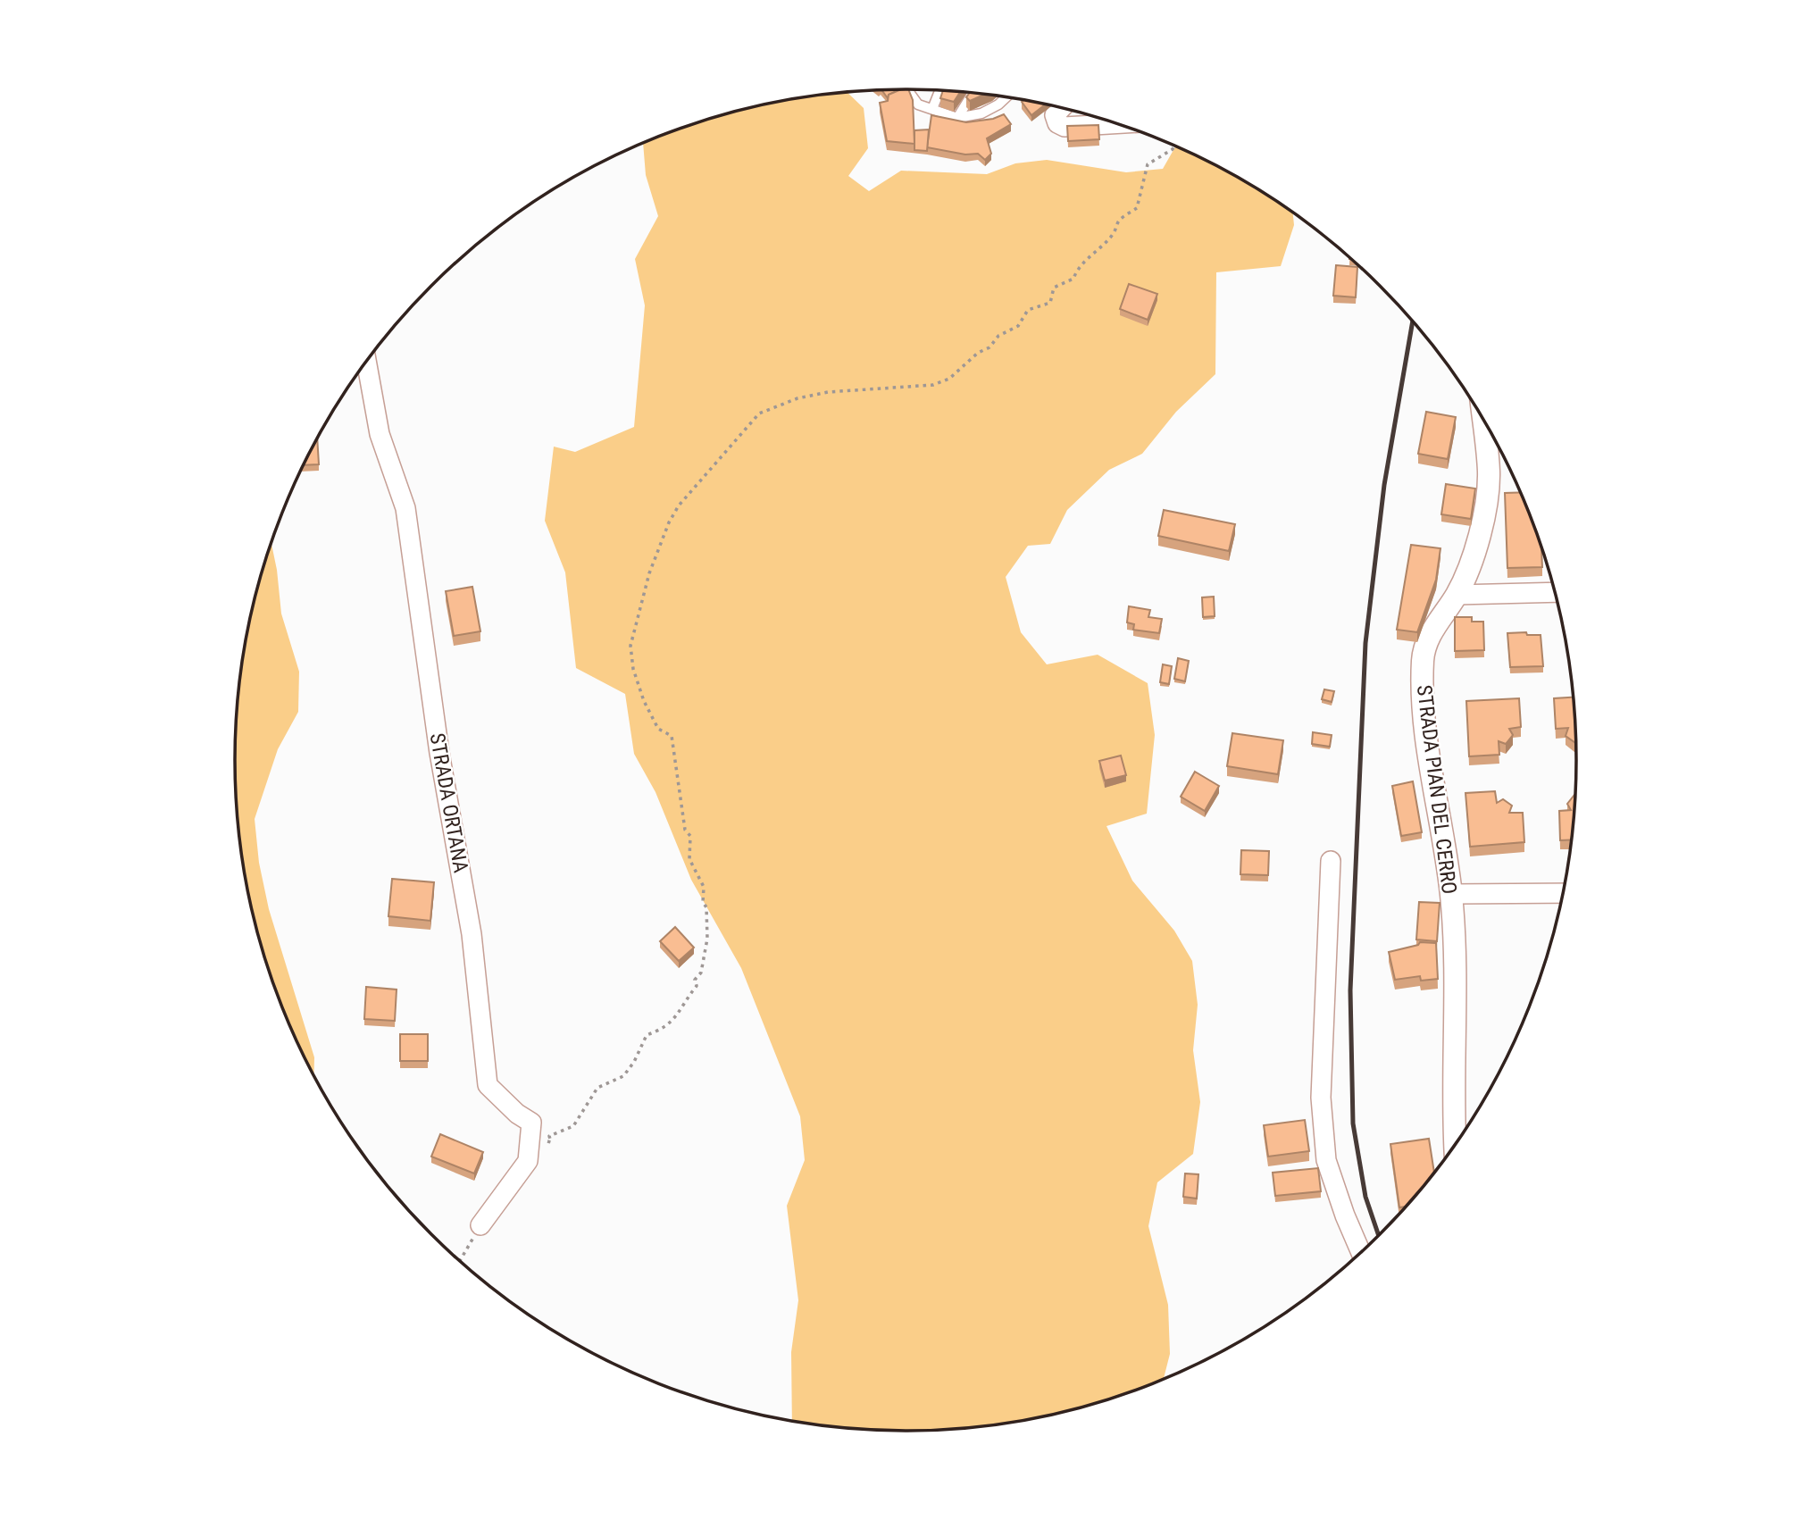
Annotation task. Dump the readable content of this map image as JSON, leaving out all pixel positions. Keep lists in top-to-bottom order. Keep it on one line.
{"streets":{"street":["STRADA PIAN DEL CERRO","STRADA ORTANA"]}}
